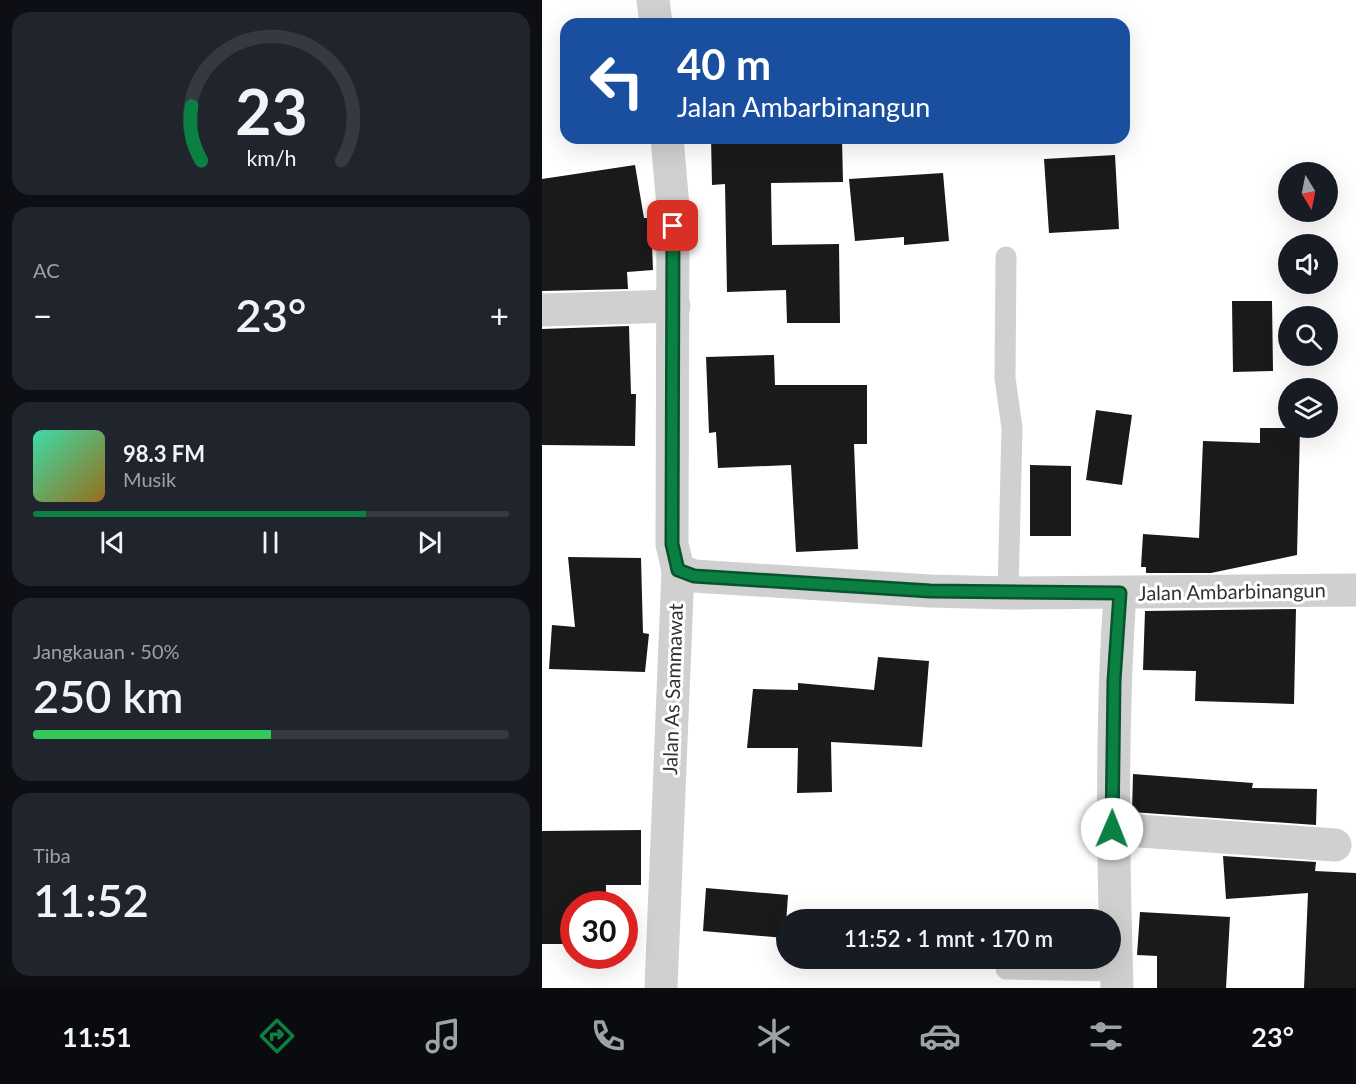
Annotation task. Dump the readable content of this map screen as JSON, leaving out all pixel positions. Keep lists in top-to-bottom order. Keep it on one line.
{"streets":{"street":["Jalan Ambarbinangun","Jalan As Sammawat"]},"crossings":[["Jalan Ambarbinangun","Jalan As Sammawat"]],"north":"bottom","page":{"turn":["40 m","Jalan Ambarbinangun"],"tile":["AC",["Jangkauan · 50%","250 km"],["Tiba","11:52"]],"heat":["−","23°","+"],"song":["98.3 FM","Musik"],"limit":"30","trip":"11:52 · 1 mnt · 170 m","tabs":["11:51","23°"],"gauge":["23","km/h"]}}
